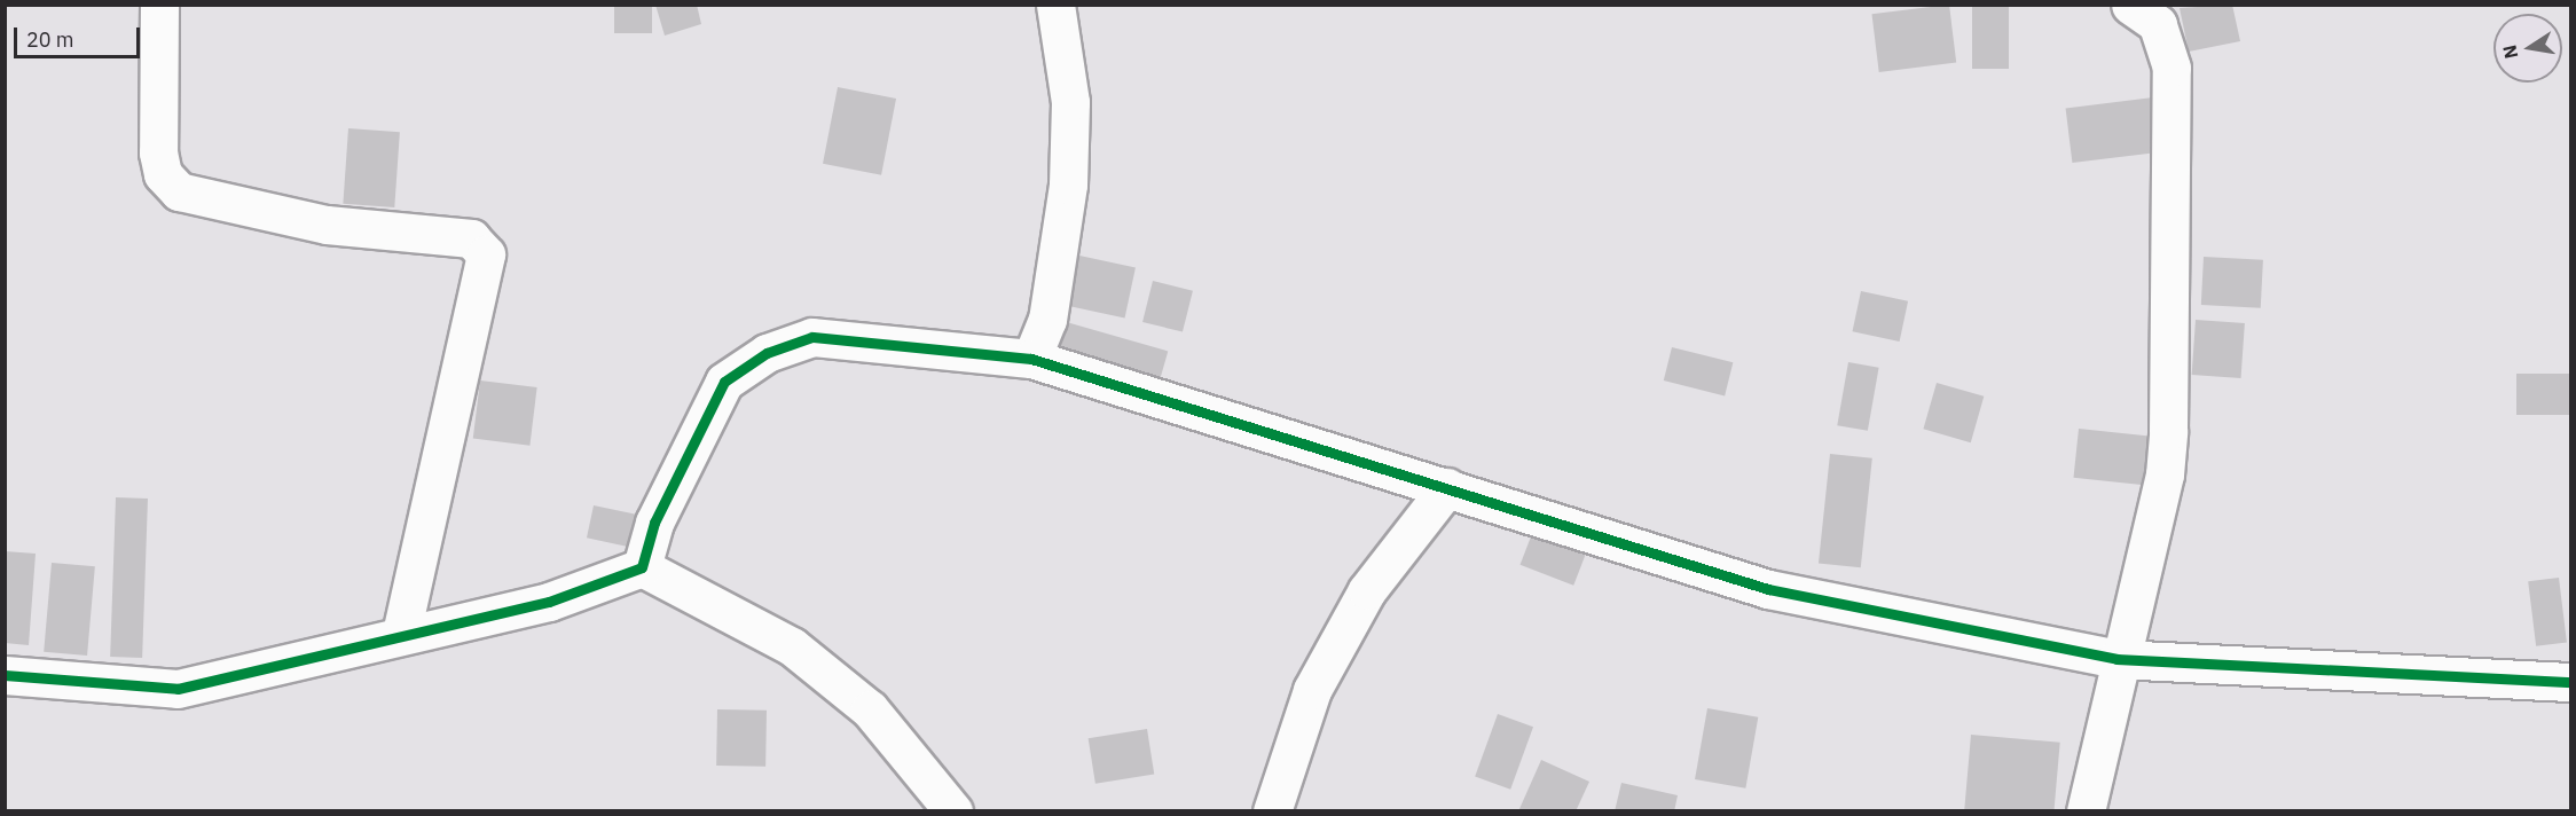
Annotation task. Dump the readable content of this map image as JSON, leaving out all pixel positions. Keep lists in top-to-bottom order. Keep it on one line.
{"scale_bar":"20 m","north":"left"}
